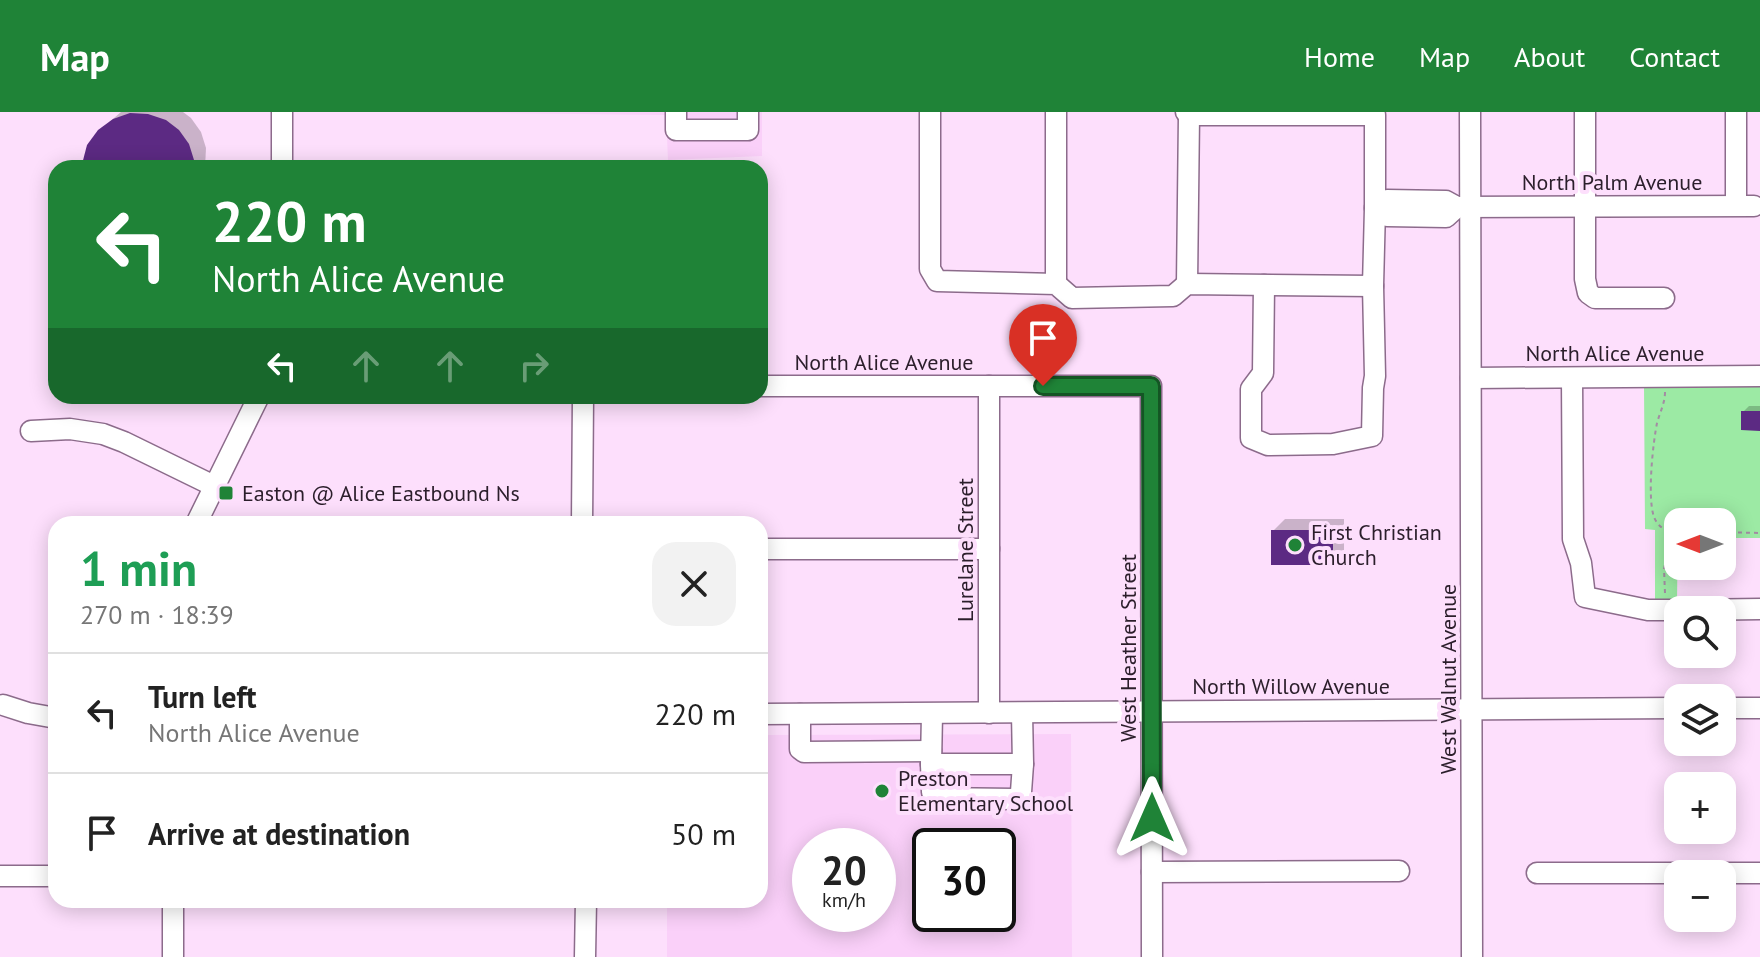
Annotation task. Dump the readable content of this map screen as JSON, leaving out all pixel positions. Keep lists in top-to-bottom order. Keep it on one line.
{"streets":{"street":["North Palm Avenue","North Alice Avenue","Lurelane Street","West Heather Street","West Walnut Avenue","North Willow Avenue"]},"crossings":[["North Palm Avenue","West Walnut Avenue"],["North Alice Avenue","Lurelane Street"],["North Alice Avenue","West Heather Street"],["North Alice Avenue","West Walnut Avenue"],["Lurelane Street","North Willow Avenue"],["West Heather Street","North Willow Avenue"],["West Walnut Avenue","North Willow Avenue"]],"places":{"transit":["Easton @ Alice Eastbound Ns"],"other":["First Christian Church","Preston Elementary School"]},"north":"left","page":{"header":"Map","nav":["Home","Map","About","Contact"],"turn":["220 m","North Alice Avenue"],"map_buttons":["+","−"],"heading":["1 min","270 m · 18:39"],"list":[{"name":"Turn left","note":"North Alice Avenue","value":"220 m"},{"name":"Arrive at destination","value":"50 m"}],"speed":"20 km/h","limit":"30"}}
